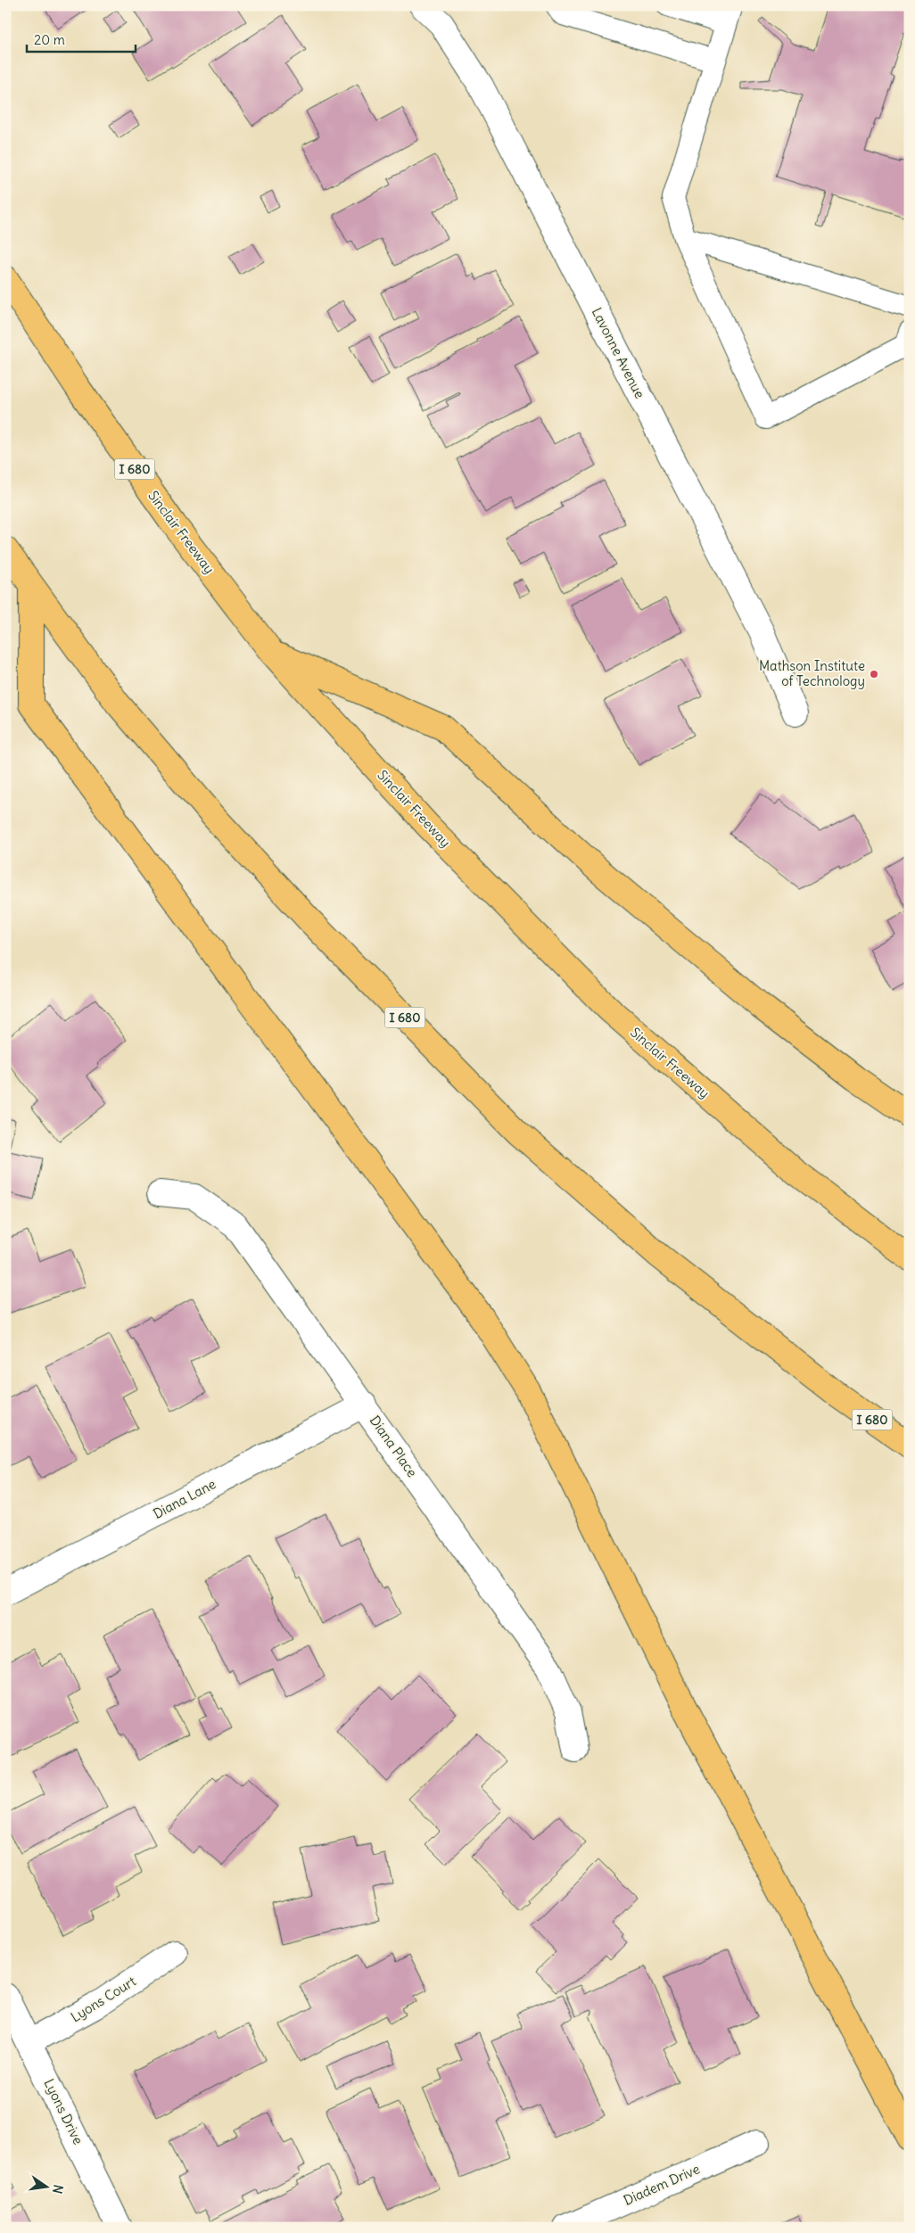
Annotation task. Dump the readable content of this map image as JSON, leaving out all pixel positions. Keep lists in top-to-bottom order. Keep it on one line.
{"streets":{"highway":["I 680","Sinclair Freeway"],"street":["Lavonne Avenue","Diana Place","Diana Lane","Lyons Court","Lyons Drive","Diadem Drive"]},"crossings":[["Diana Place","Diana Lane"],["Lyons Court","Lyons Drive"]],"places":["Mathson Institute of Technology"],"scale_bar":"20 m","north":"right"}
